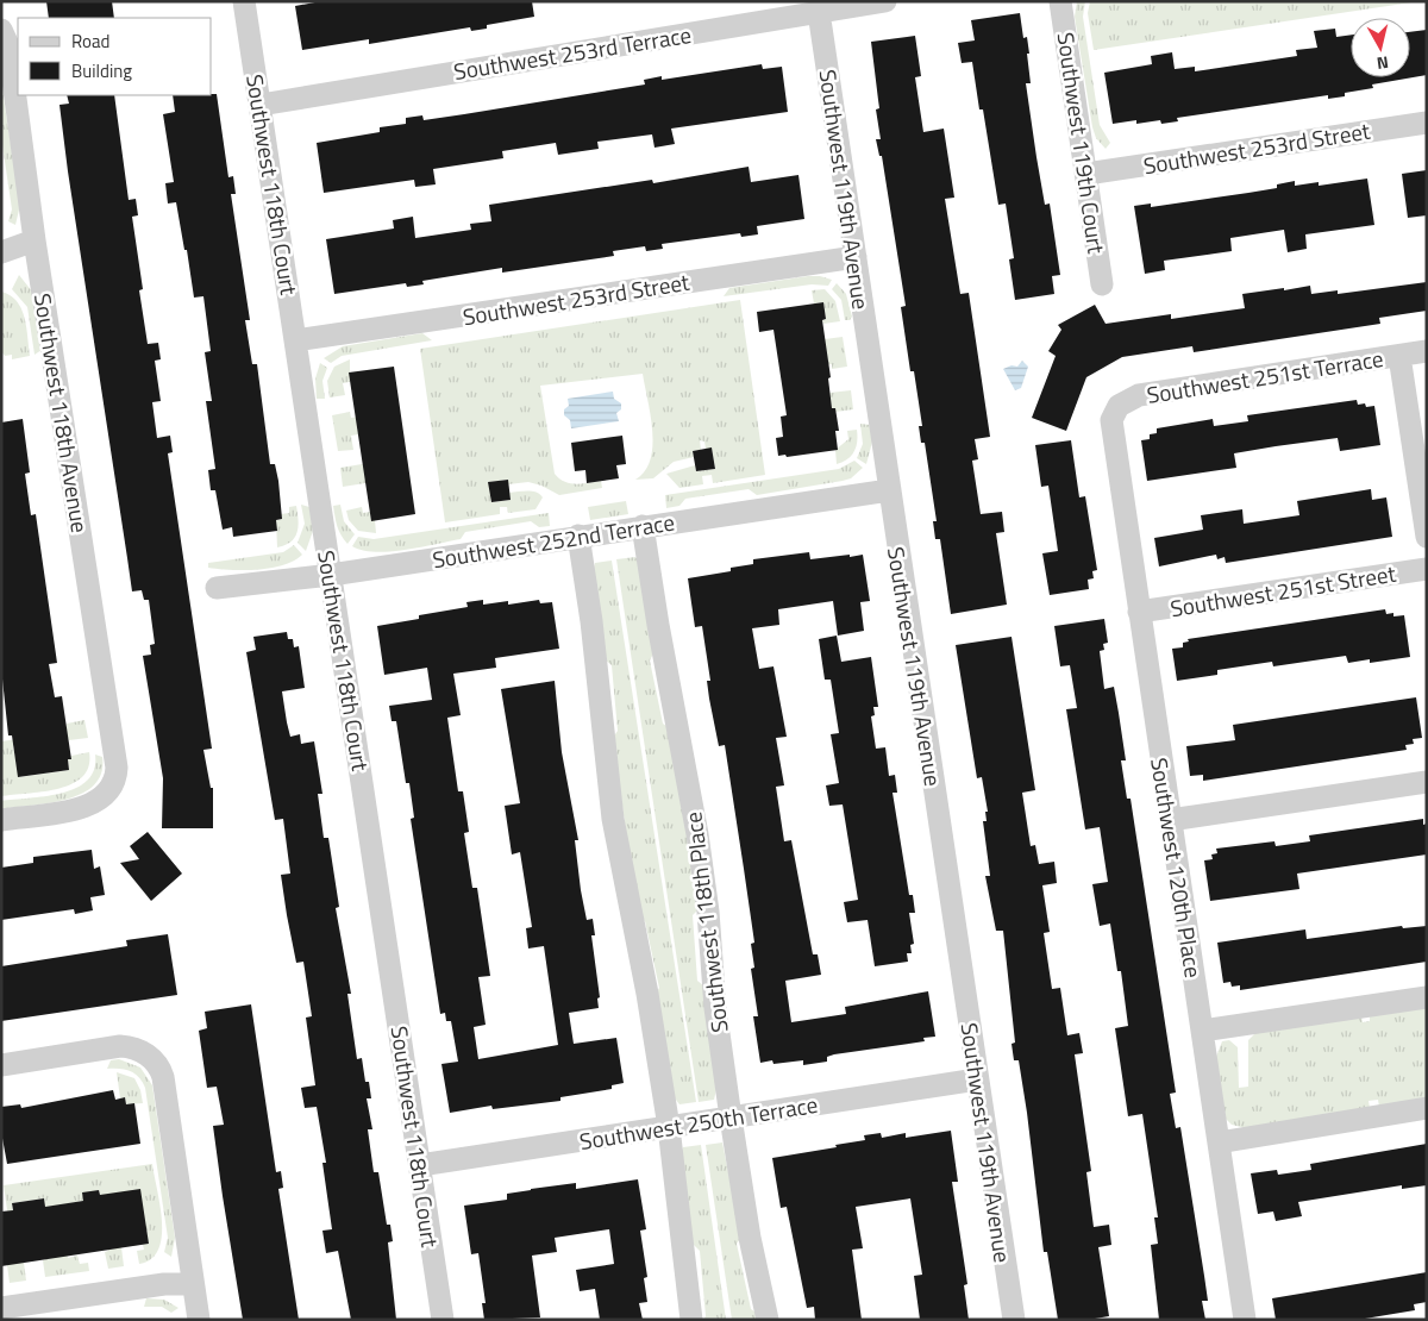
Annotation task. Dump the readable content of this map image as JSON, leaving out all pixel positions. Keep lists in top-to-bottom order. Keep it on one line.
{"streets":{"street":["Southwest 253rd Terrace","Southwest 119th Court","Southwest 253rd Street","Southwest 118th Court","Southwest 119th Avenue","Southwest 251st Terrace","Southwest 118th Avenue","Southwest 252nd Terrace","Southwest 251st Street","Southwest 120th Place","Southwest 118th Place","Southwest 250th Terrace"]},"crossings":[["Southwest 253rd Terrace","Southwest 118th Court"],["Southwest 253rd Terrace","Southwest 119th Avenue"],["Southwest 119th Court","Southwest 253rd Street"],["Southwest 253rd Street","Southwest 118th Court"],["Southwest 253rd Street","Southwest 119th Avenue"],["Southwest 118th Court","Southwest 252nd Terrace"],["Southwest 118th Court","Southwest 250th Terrace"],["Southwest 119th Avenue","Southwest 252nd Terrace"],["Southwest 119th Avenue","Southwest 250th Terrace"],["Southwest 251st Terrace","Southwest 120th Place"],["Southwest 252nd Terrace","Southwest 118th Place"],["Southwest 251st Street","Southwest 120th Place"],["Southwest 118th Place","Southwest 250th Terrace"]],"legend":["Road","Building"],"north":"bottom"}
